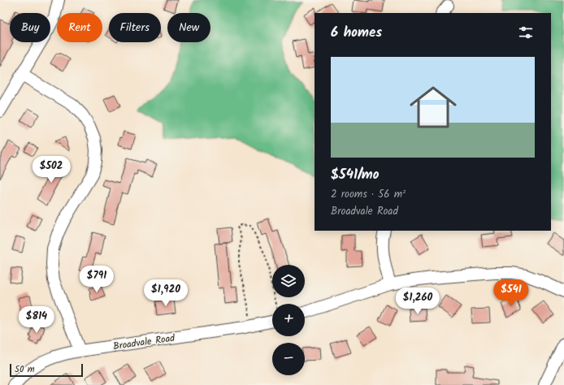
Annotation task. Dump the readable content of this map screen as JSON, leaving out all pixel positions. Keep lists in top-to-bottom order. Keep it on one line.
{"streets":{"street":["Broadvale Road"]},"scale_bar":"50 m","page":{"chip":["Buy","Rent","Filters","New"],"heading":"6 homes","list":[{"name":"$541/mo","note":"2 rooms · 56 m² · Broadvale Road"}],"price":["$502","$791","$1,920","$541","$1,260","$814"],"map_buttons":["+","−"],"scale":"50 m"}}
